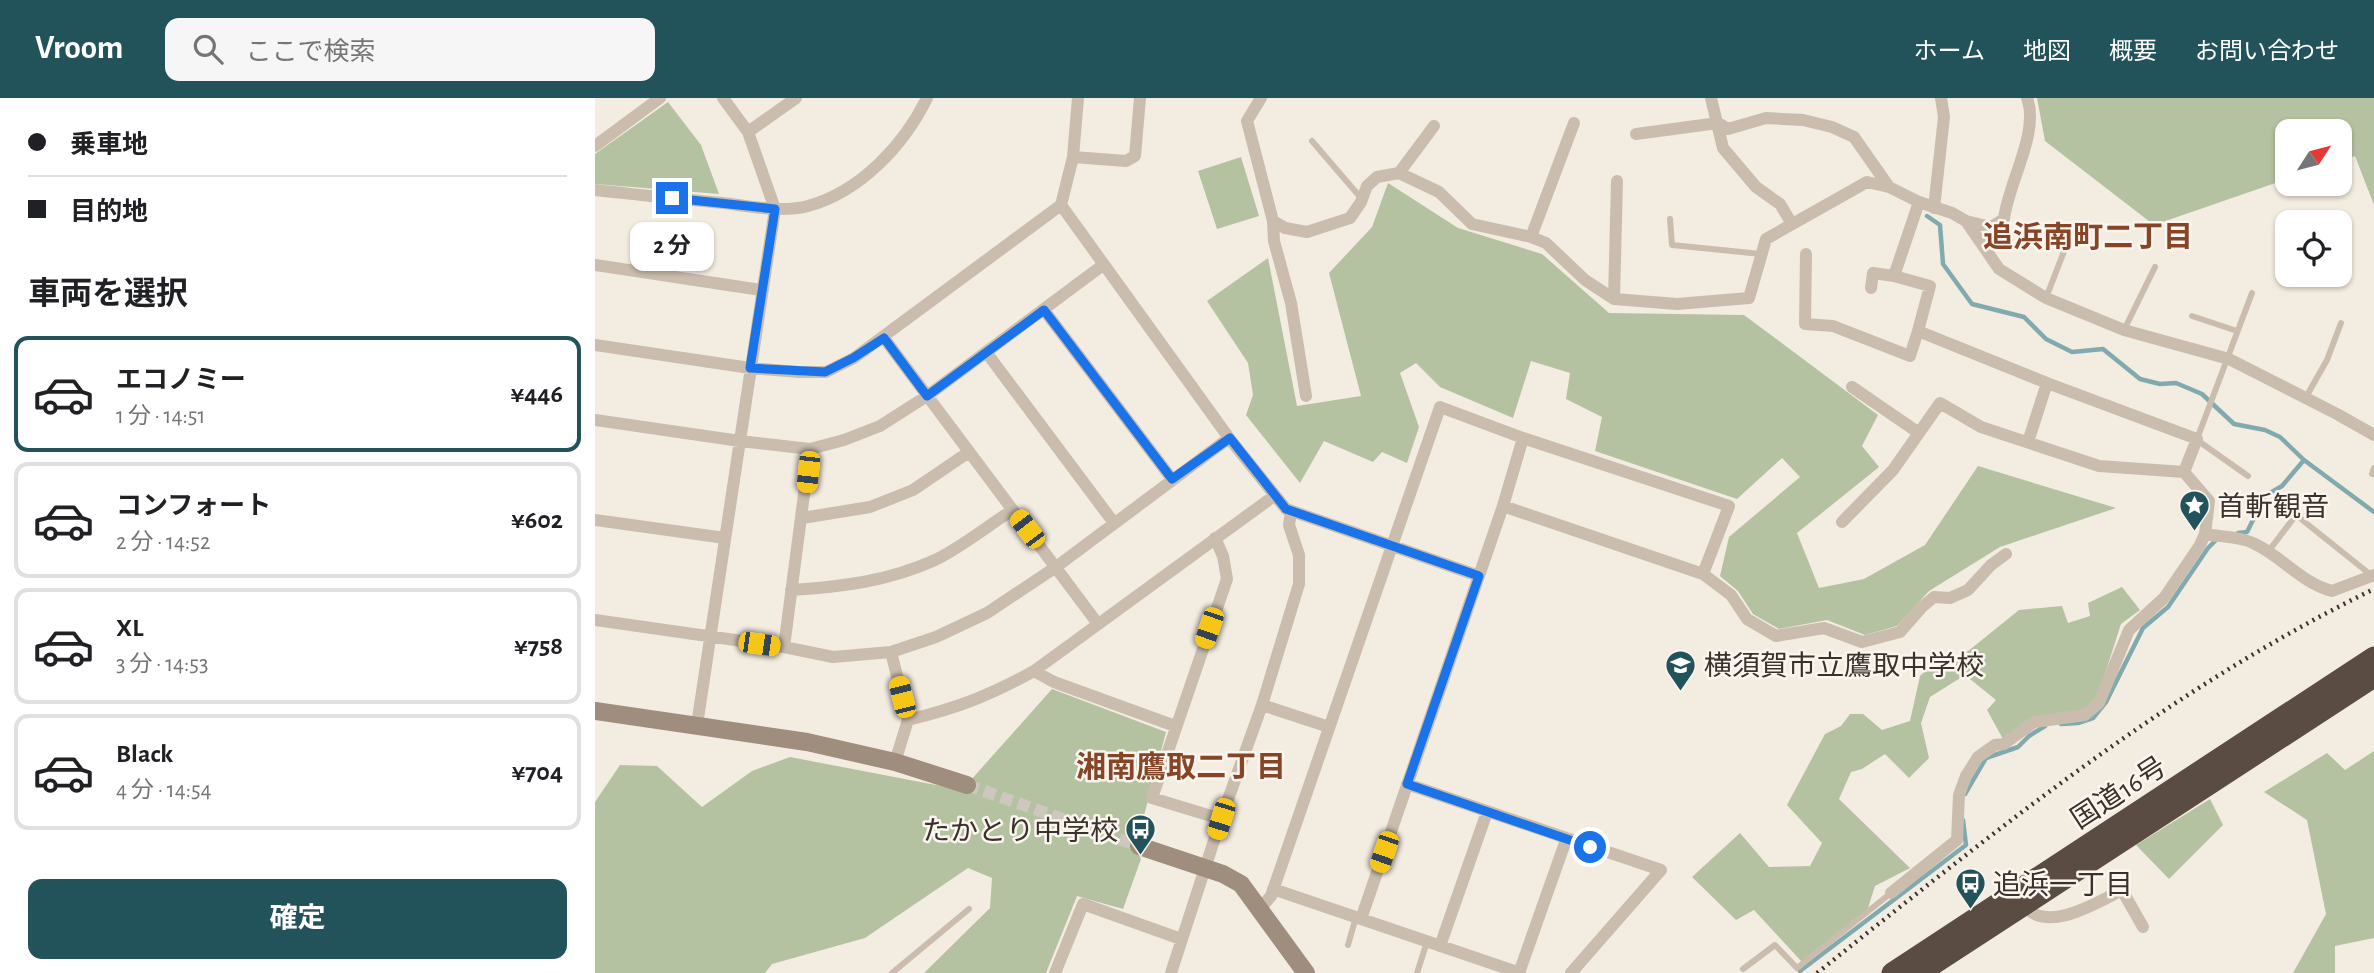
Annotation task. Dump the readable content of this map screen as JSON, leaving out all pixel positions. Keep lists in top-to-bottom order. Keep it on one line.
{"streets":{"highway":["国道16号"]},"districts":["追浜南町二丁目","湘南鷹取二丁目"],"places":{"place":["首斬観音"],"school or university":["横須賀市立鷹取中学校"],"bus stop":["たかとり中学校","追浜一丁目"]},"north":"top right","page":{"header":"Vroom","search":"ここで検索","nav":["ホーム","地図","概要","お問い合わせ"],"banner":["乗車地","目的地"],"bubble":"2 分","heading":"車両を選択","list":[{"name":"エコノミー","note":"1 分 · 14:51","value":"¥446"},{"name":"コンフォート","note":"2 分 · 14:52","value":"¥602"},{"name":"XL","note":"3 分 · 14:53","value":"¥758"},{"name":"Black","note":"4 分 · 14:54","value":"¥704"}],"buttons":"確定"}}
